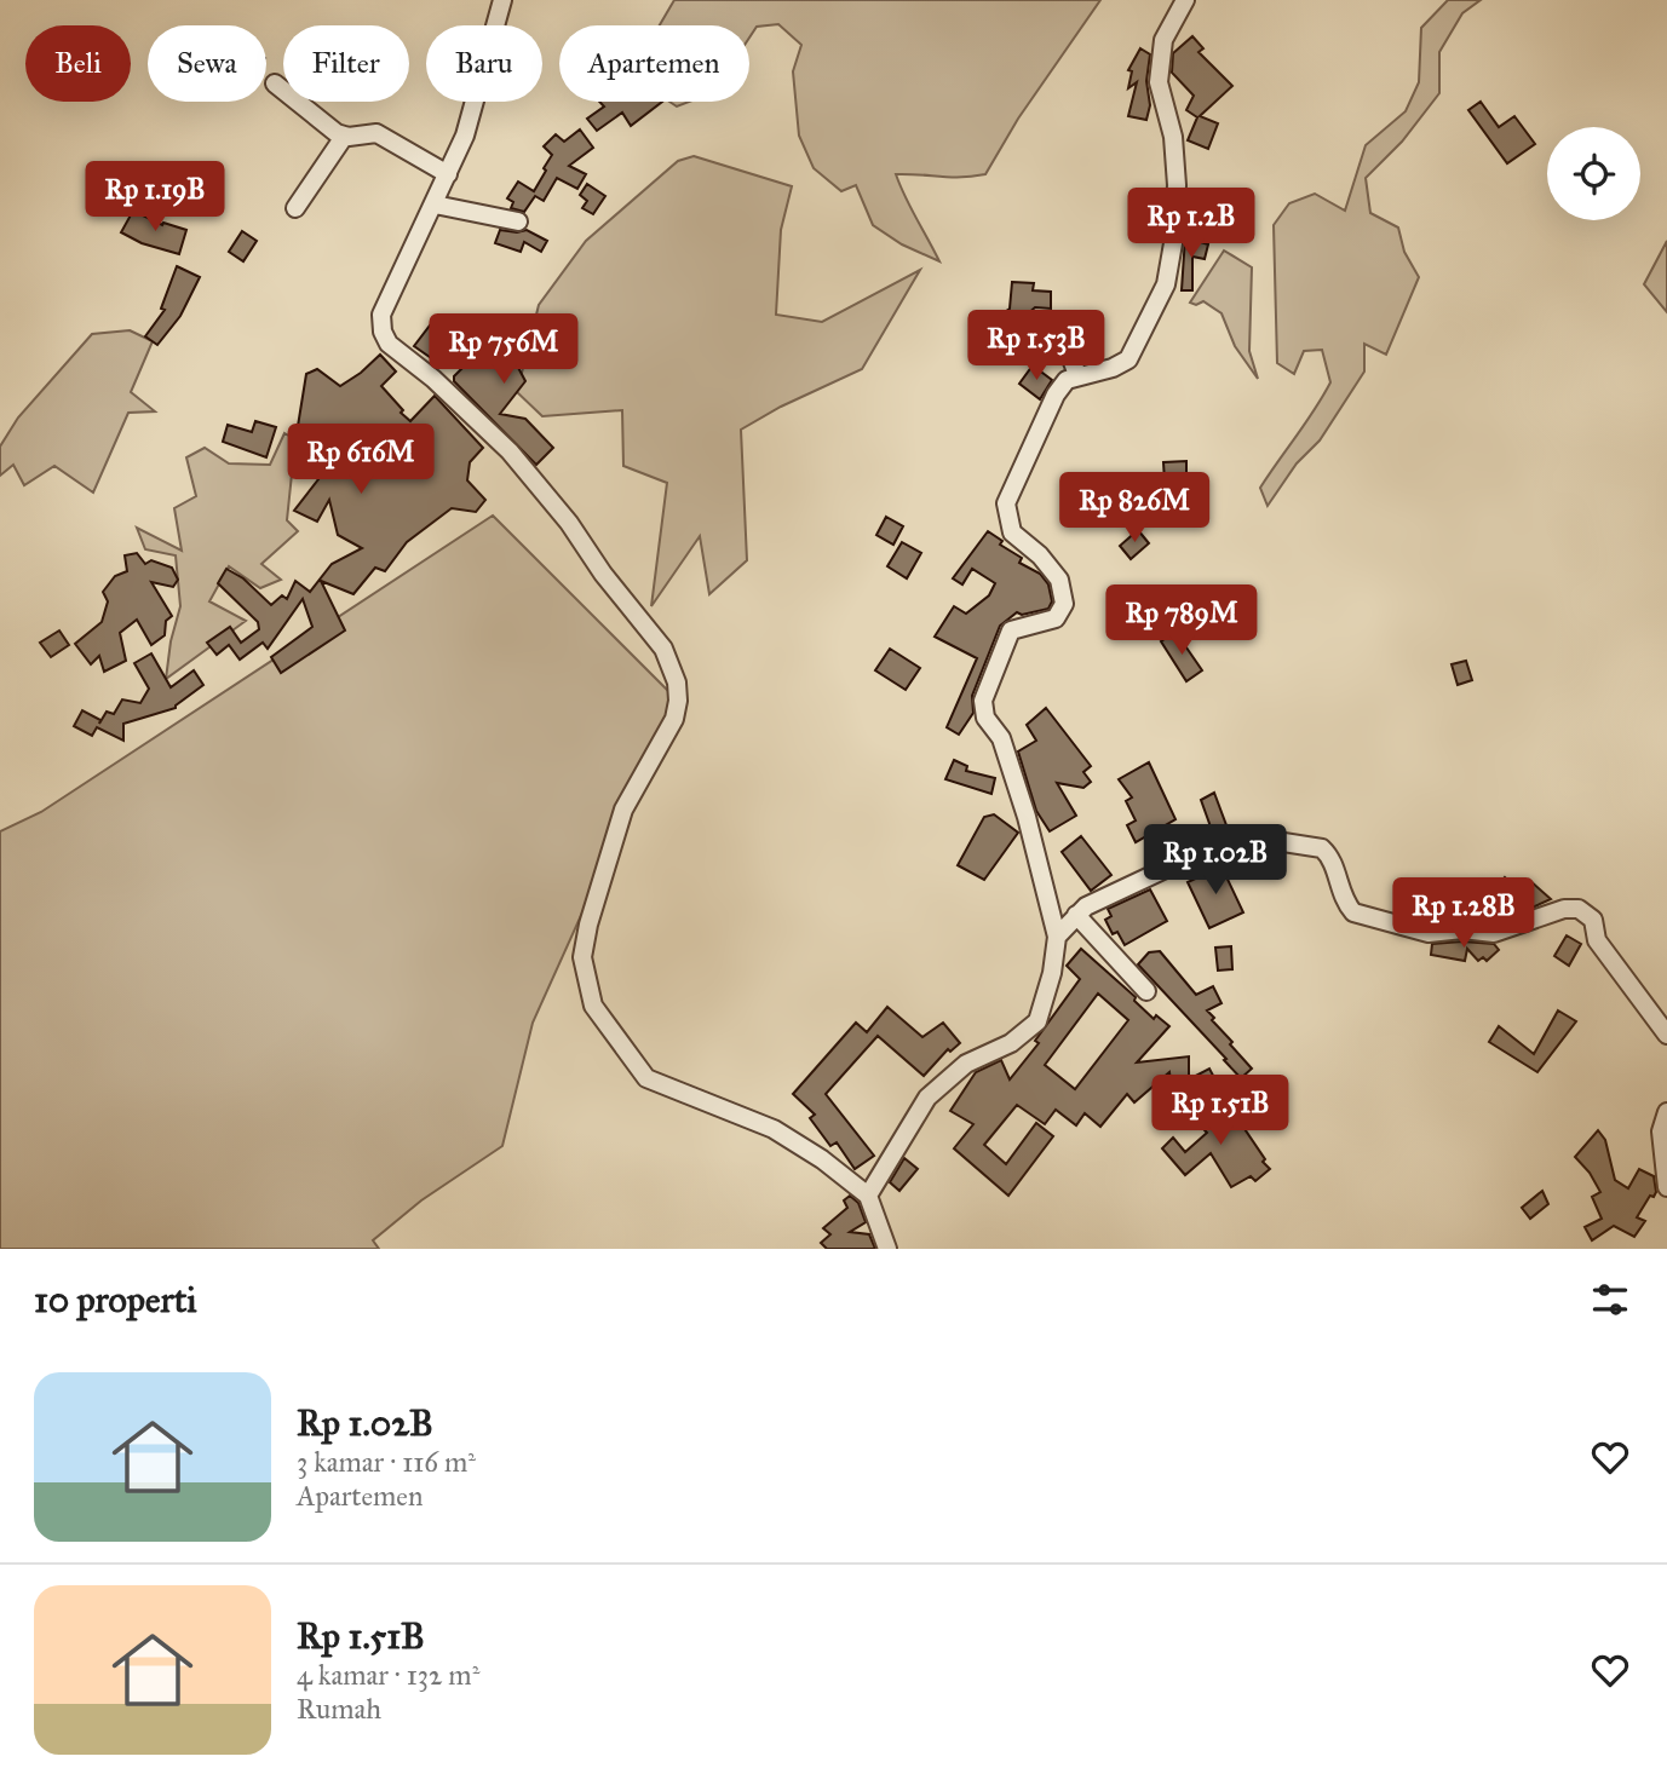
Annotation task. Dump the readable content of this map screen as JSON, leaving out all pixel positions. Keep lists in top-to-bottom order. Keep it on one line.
{"page":{"chip":["Beli","Sewa","Filter","Baru","Apartemen"],"price":["Rp 1.19B","Rp 1.2B","Rp 1.53B","Rp 756M","Rp 616M","Rp 826M","Rp 789M","Rp 1.02B","Rp 1.28B","Rp 1.51B"],"heading":"10 properti","list":[{"name":"Rp 1.02B","note":"3 kamar · 116 m² · Apartemen"},{"name":"Rp 1.51B","note":"4 kamar · 132 m² · Rumah"}]}}
